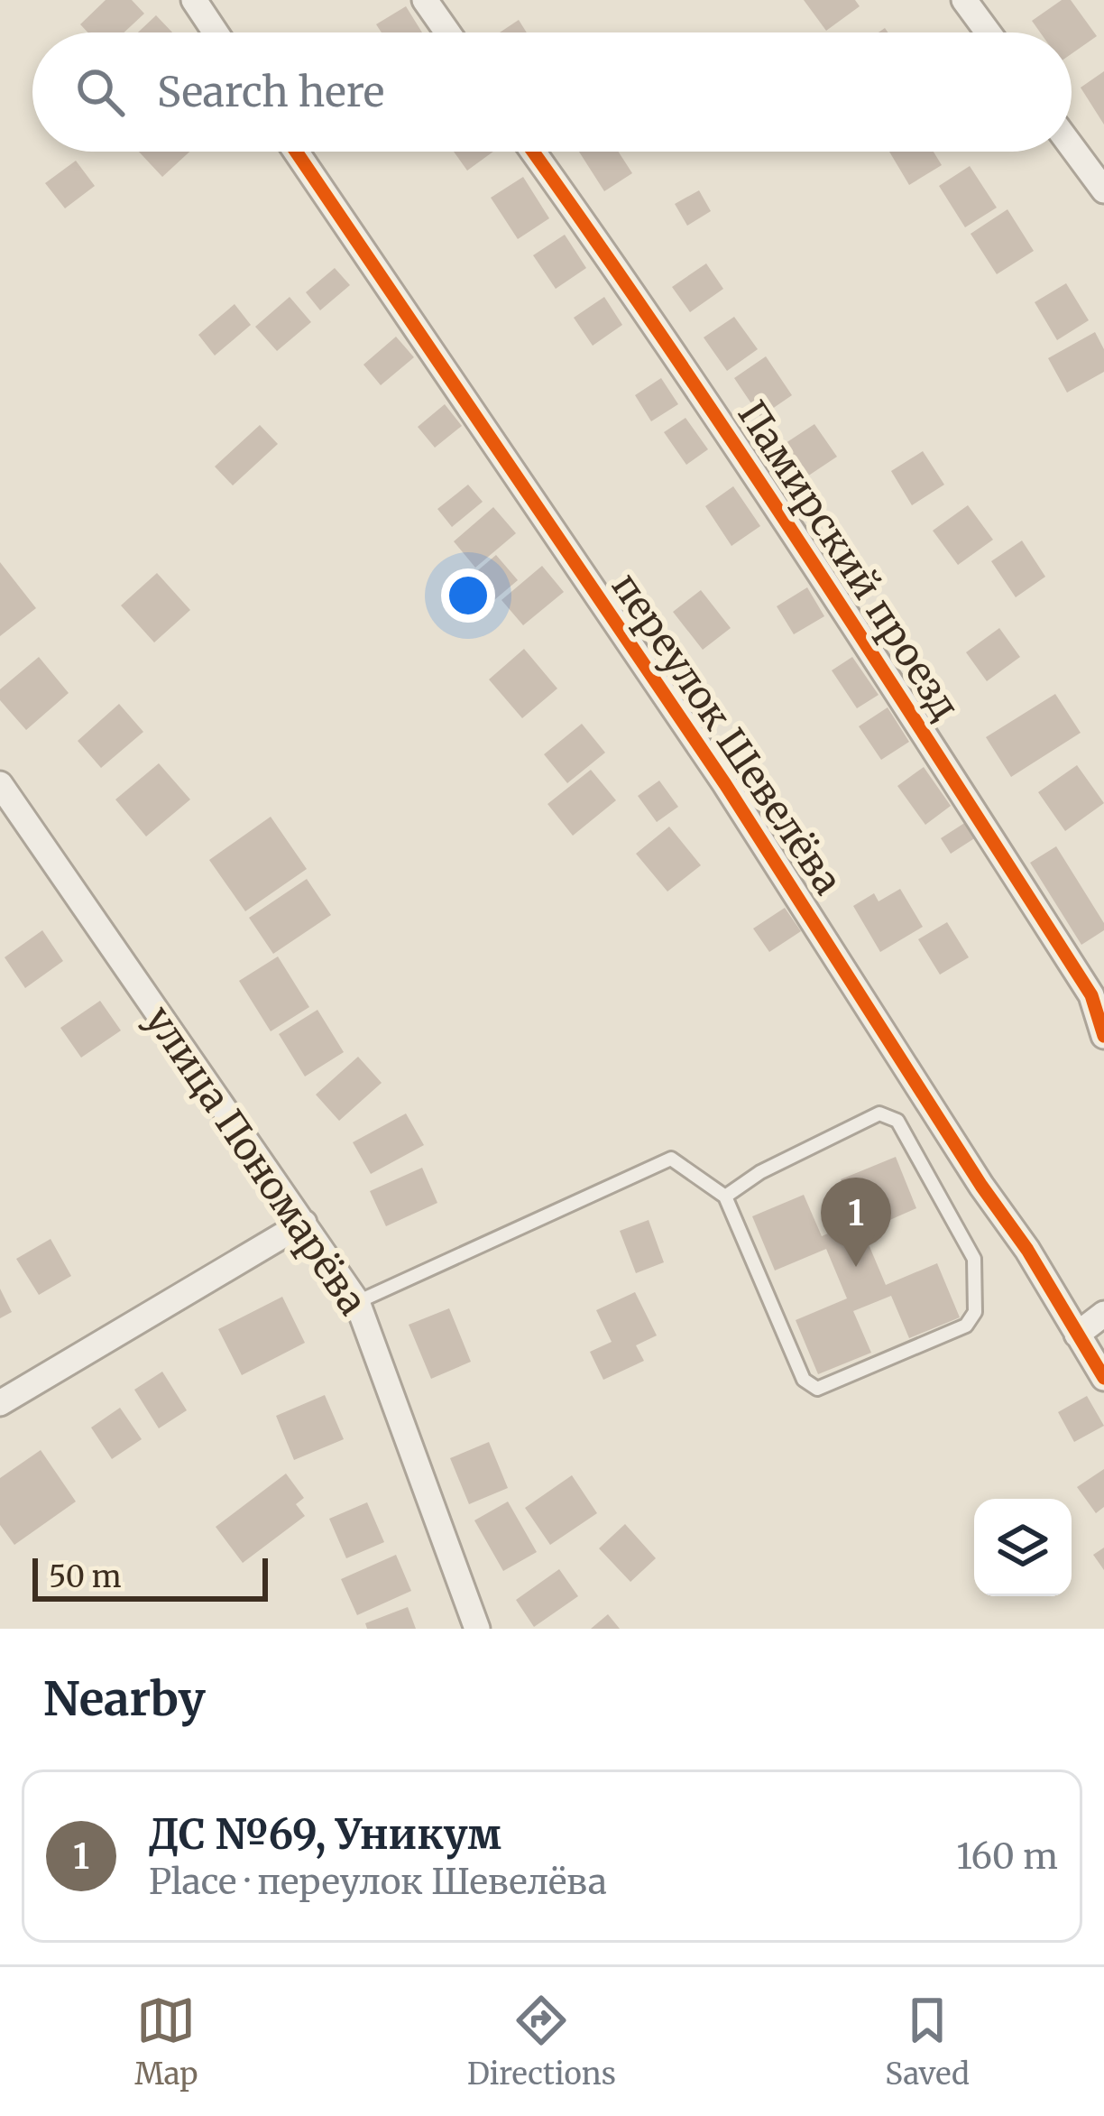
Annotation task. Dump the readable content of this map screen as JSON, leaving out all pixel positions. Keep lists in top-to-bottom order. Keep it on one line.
{"streets":{"street":["Памирский проезд","переулок Шевелёва","улица Пономарёва"]},"scale_bar":"50 m","page":{"search":"Search here","pins":"1","scale":"50 m","heading":"Nearby","list":[{"mark":"1","name":"ДС №69, Уникум","note":"Place · переулок Шевелёва","value":"160 m"}],"nav":["Map","Directions","Saved"]}}
